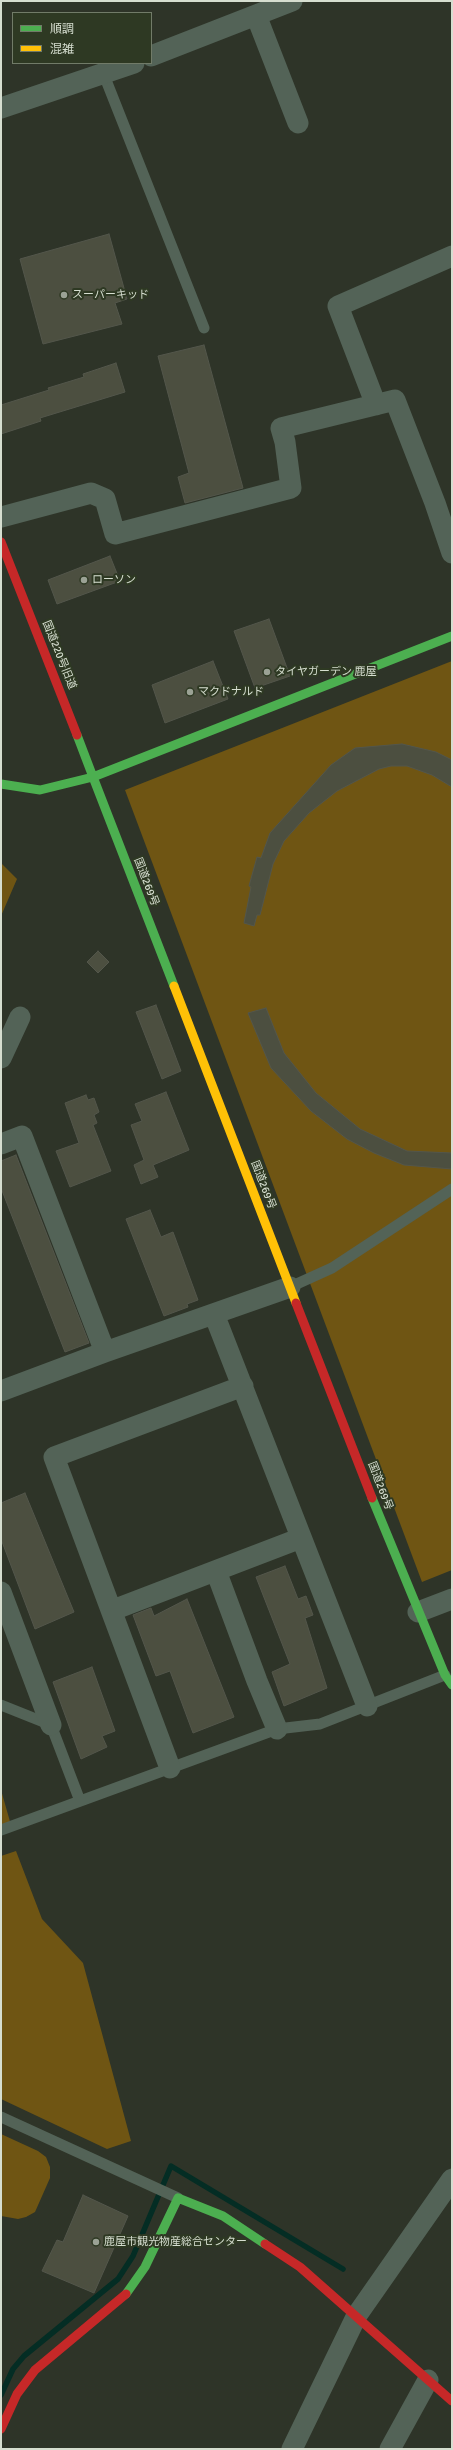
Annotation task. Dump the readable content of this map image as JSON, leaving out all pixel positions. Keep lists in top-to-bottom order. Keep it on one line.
{"streets":{"main road":["国道220号旧道","国道269号"]},"crossings":[["国道220号旧道","国道269号"]],"places":["スーパーキッド","ローソン","タイヤガーデン 鹿屋","マクドナルド","鹿屋市観光物産総合センター"],"legend":["順調","混雑"]}
